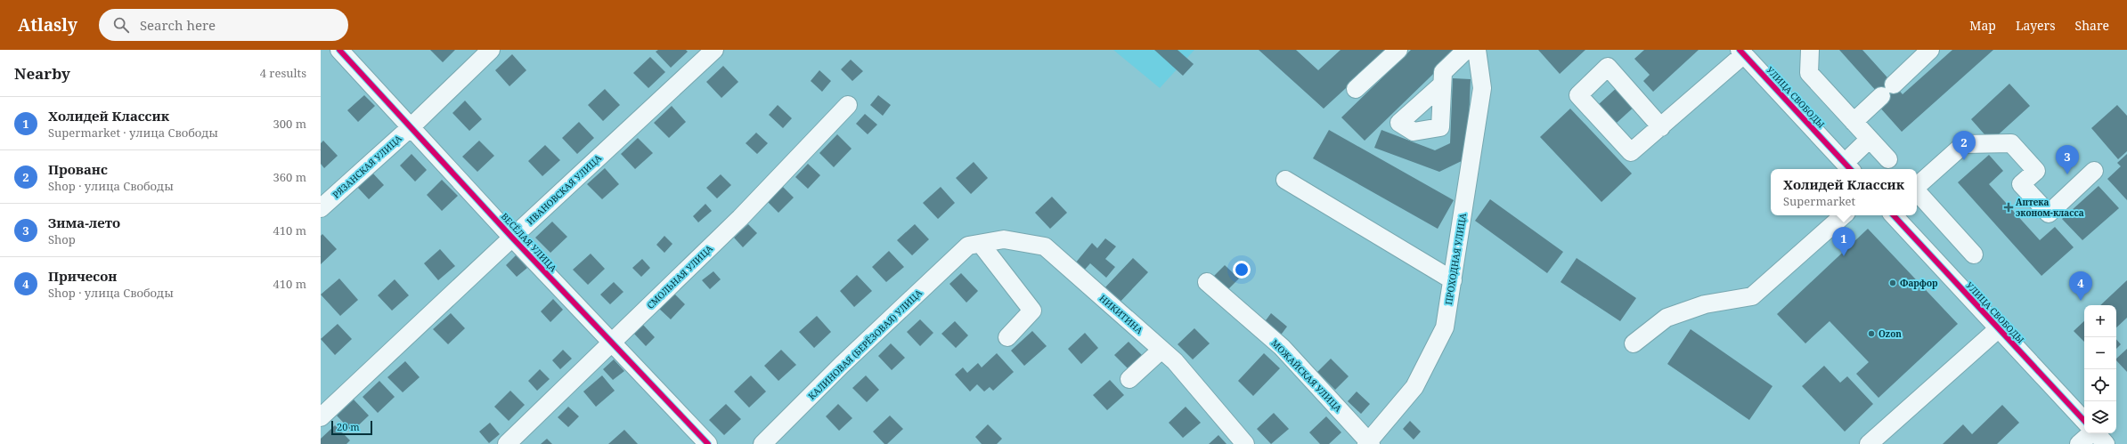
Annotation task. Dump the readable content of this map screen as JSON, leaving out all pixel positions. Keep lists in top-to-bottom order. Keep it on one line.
{"streets":{"street":["УЛИЦА СВОБОДЫ","РЯЗАНСКАЯ УЛИЦА","ИВАНОВСКАЯ УЛИЦА","ВЕСЁЛАЯ УЛИЦА","ПРОХОДНАЯ УЛИЦА","СМОЛЬНАЯ УЛИЦА","НИКИТИНА","КАЛИНОВАЯ (БЕРЁЗОВАЯ) УЛИЦА","МОЖАЙСКАЯ УЛИЦА"]},"crossings":[["РЯЗАНСКАЯ УЛИЦА","ВЕСЁЛАЯ УЛИЦА"],["ИВАНОВСКАЯ УЛИЦА","ВЕСЁЛАЯ УЛИЦА"],["ВЕСЁЛАЯ УЛИЦА","СМОЛЬНАЯ УЛИЦА"],["ПРОХОДНАЯ УЛИЦА","МОЖАЙСКАЯ УЛИЦА"],["НИКИТИНА","КАЛИНОВАЯ (БЕРЁЗОВАЯ) УЛИЦА"]],"places":{"health":["Аптека эконом-класса"],"other":["Фарфор","Ozon"]},"scale_bar":"20 m","page":{"header":"Atlasly","search":"Search here","nav":["Map","Layers","Share"],"heading":["Nearby","4 results"],"list":[{"mark":"1","name":"Холидей Классик","note":"Supermarket · улица Свободы","value":"300 m"},{"mark":"2","name":"Прованс","note":"Shop · улица Свободы","value":"360 m"},{"mark":"3","name":"Зима-лето","note":"Shop","value":"410 m"},{"mark":"4","name":"Причесон","note":"Shop · улица Свободы","value":"410 m"}],"pins":["2","3","1","4"],"popup":["Холидей Классик","Supermarket"],"map_buttons":["+","−"],"scale":"20 m"}}
